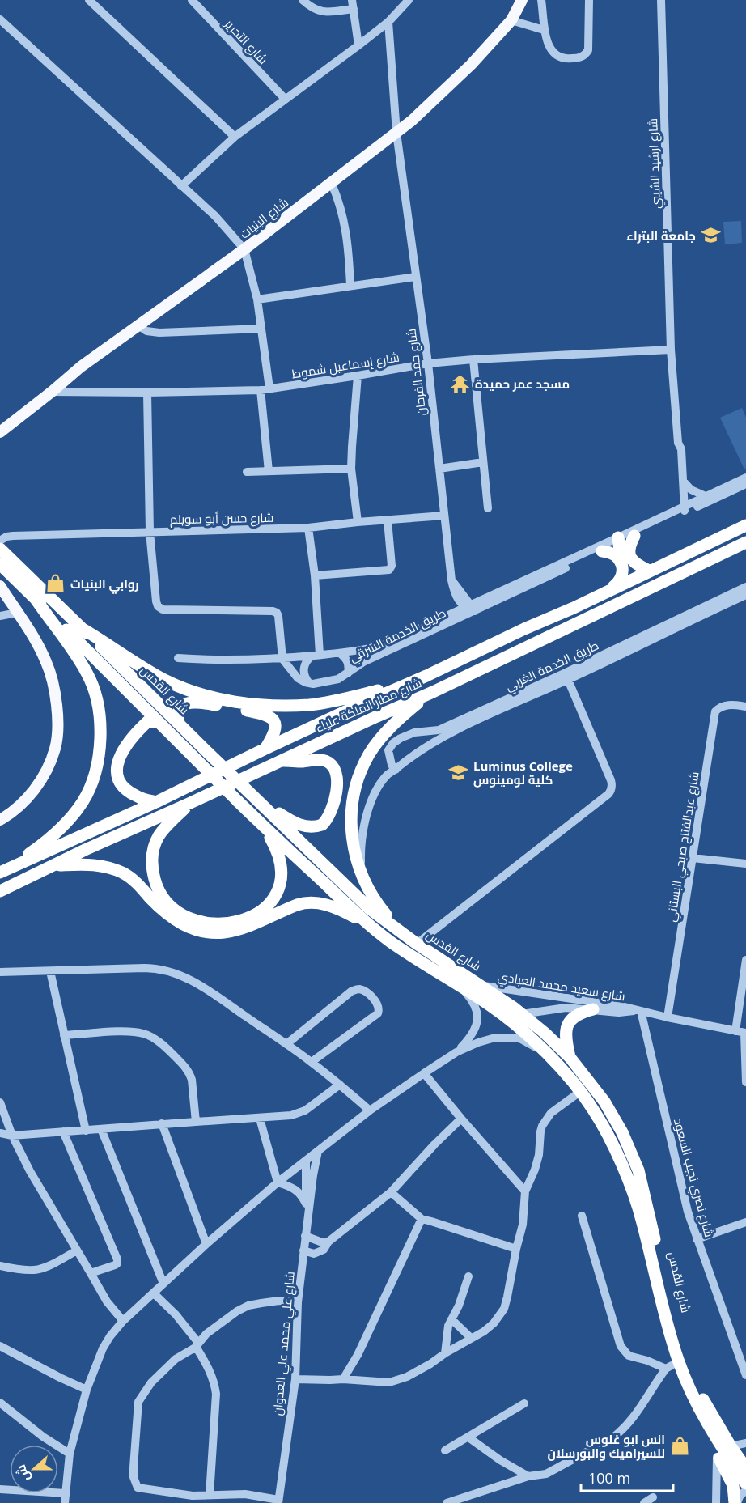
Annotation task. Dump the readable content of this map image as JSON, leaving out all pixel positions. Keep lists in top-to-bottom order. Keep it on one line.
{"streets":{"highway":["شارع القدس","شارع مطار الملكة علياء"],"main road":["شارع البنيات"],"street":["شارع التحرير","شارع ارشيد الشيبي","شارع إسماعيل شموط","شارع حمد الفرحان","شارع حسن أبو سويلم","طريق الخدمة الشرقي","طريق الخدمة الغربي","شارع عبدالفتاح صبحي البستاني","شارع سعيد محمد العبادي","شارع نصري نجيب السعود","شارع علي محمد علي العدوان"]},"crossings":[["شارع ارشيد الشيبي","شارع إسماعيل شموط"],["شارع ارشيد الشيبي","طريق الخدمة الشرقي"],["شارع البنيات","شارع إسماعيل شموط"],["شارع البنيات","شارع حمد الفرحان"],["شارع إسماعيل شموط","شارع حمد الفرحان"],["شارع حمد الفرحان","شارع حسن أبو سويلم"],["شارع حمد الفرحان","طريق الخدمة الشرقي"],["شارع القدس","شارع سعيد محمد العبادي"],["شارع عبدالفتاح صبحي البستاني","شارع سعيد محمد العبادي"],["شارع سعيد محمد العبادي","شارع نصري نجيب السعود"]],"places":{"school or university":["جامعة البتراء","Luminus College كلية لومينوس"],"temple":["مسجد عمر حميدة"],"shop":["روابي البنيات","انس ابو غلوس للسيراميك والبورسلان"]},"scale_bar":"100 m","north":"left"}
